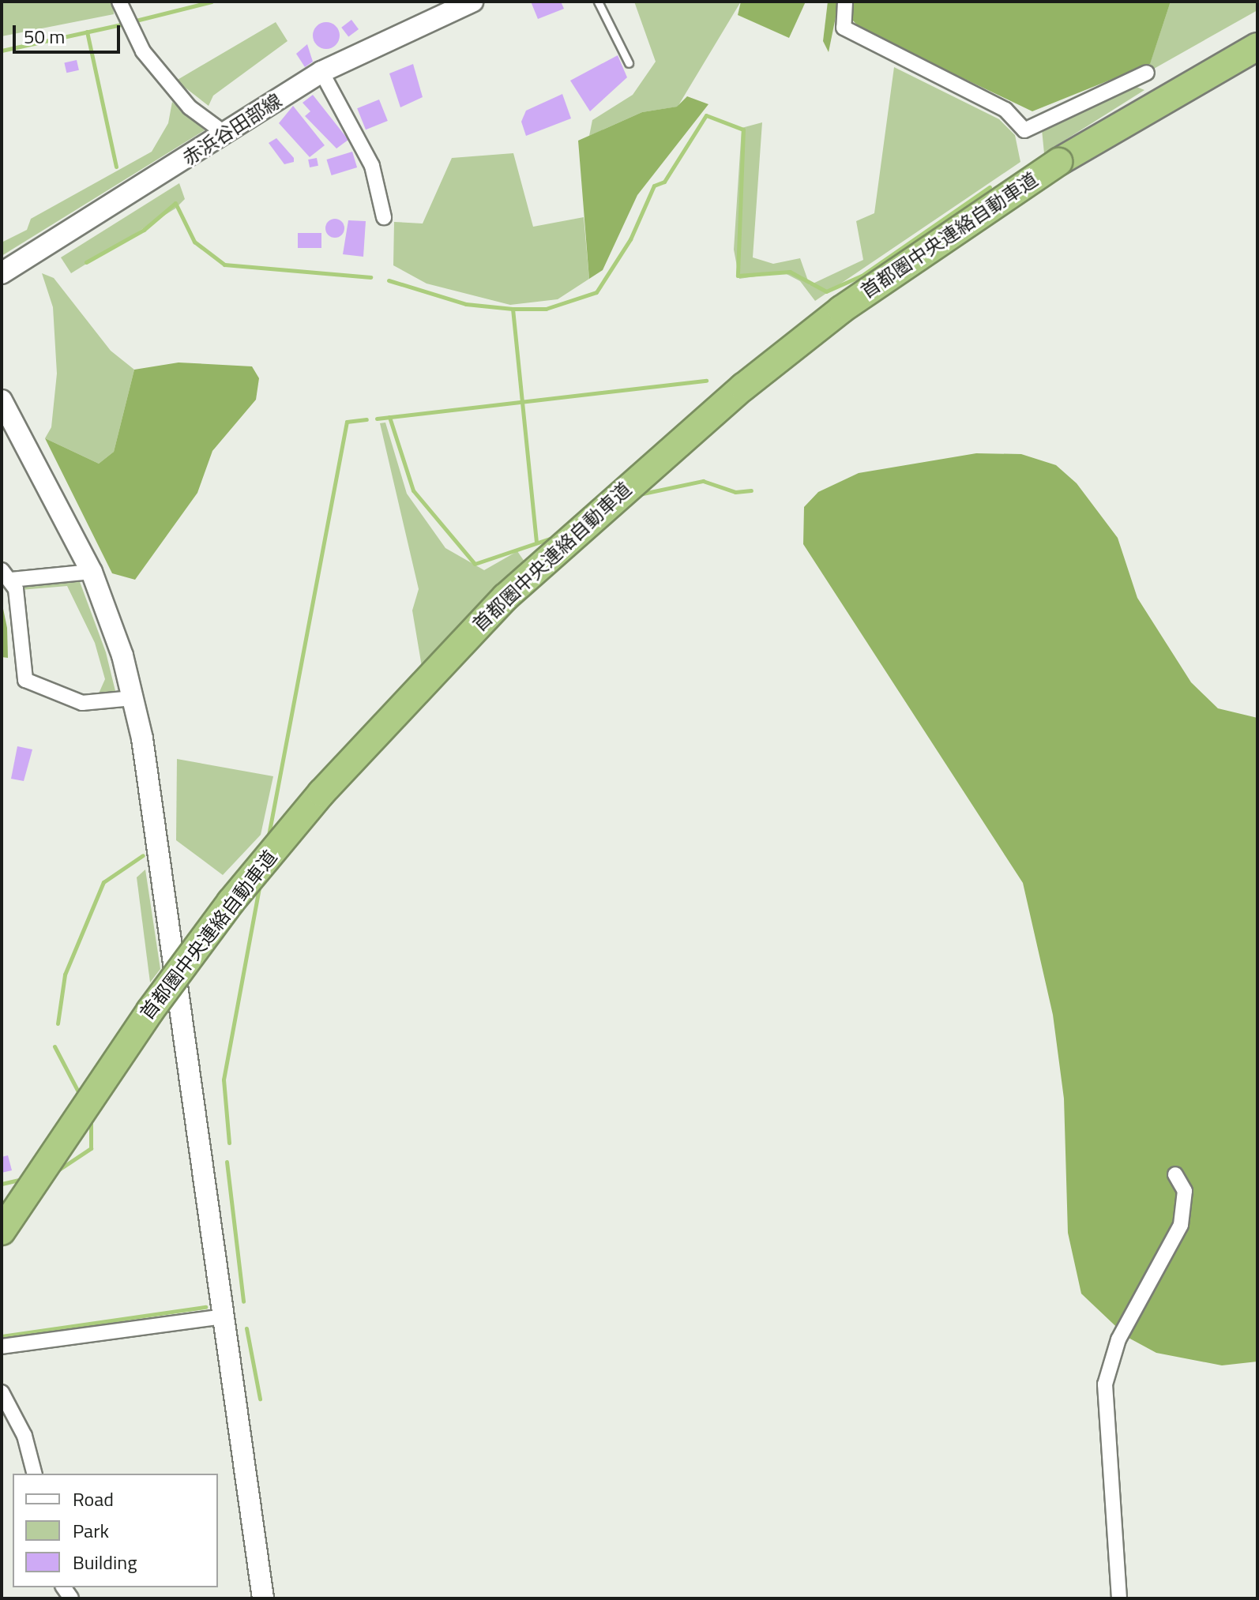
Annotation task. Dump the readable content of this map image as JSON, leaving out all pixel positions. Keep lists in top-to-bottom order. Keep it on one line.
{"streets":{"highway":["首都圏中央連絡自動車道"],"street":["赤浜谷田部線"]},"legend":["Road","Park","Building"],"scale_bar":"50 m"}
